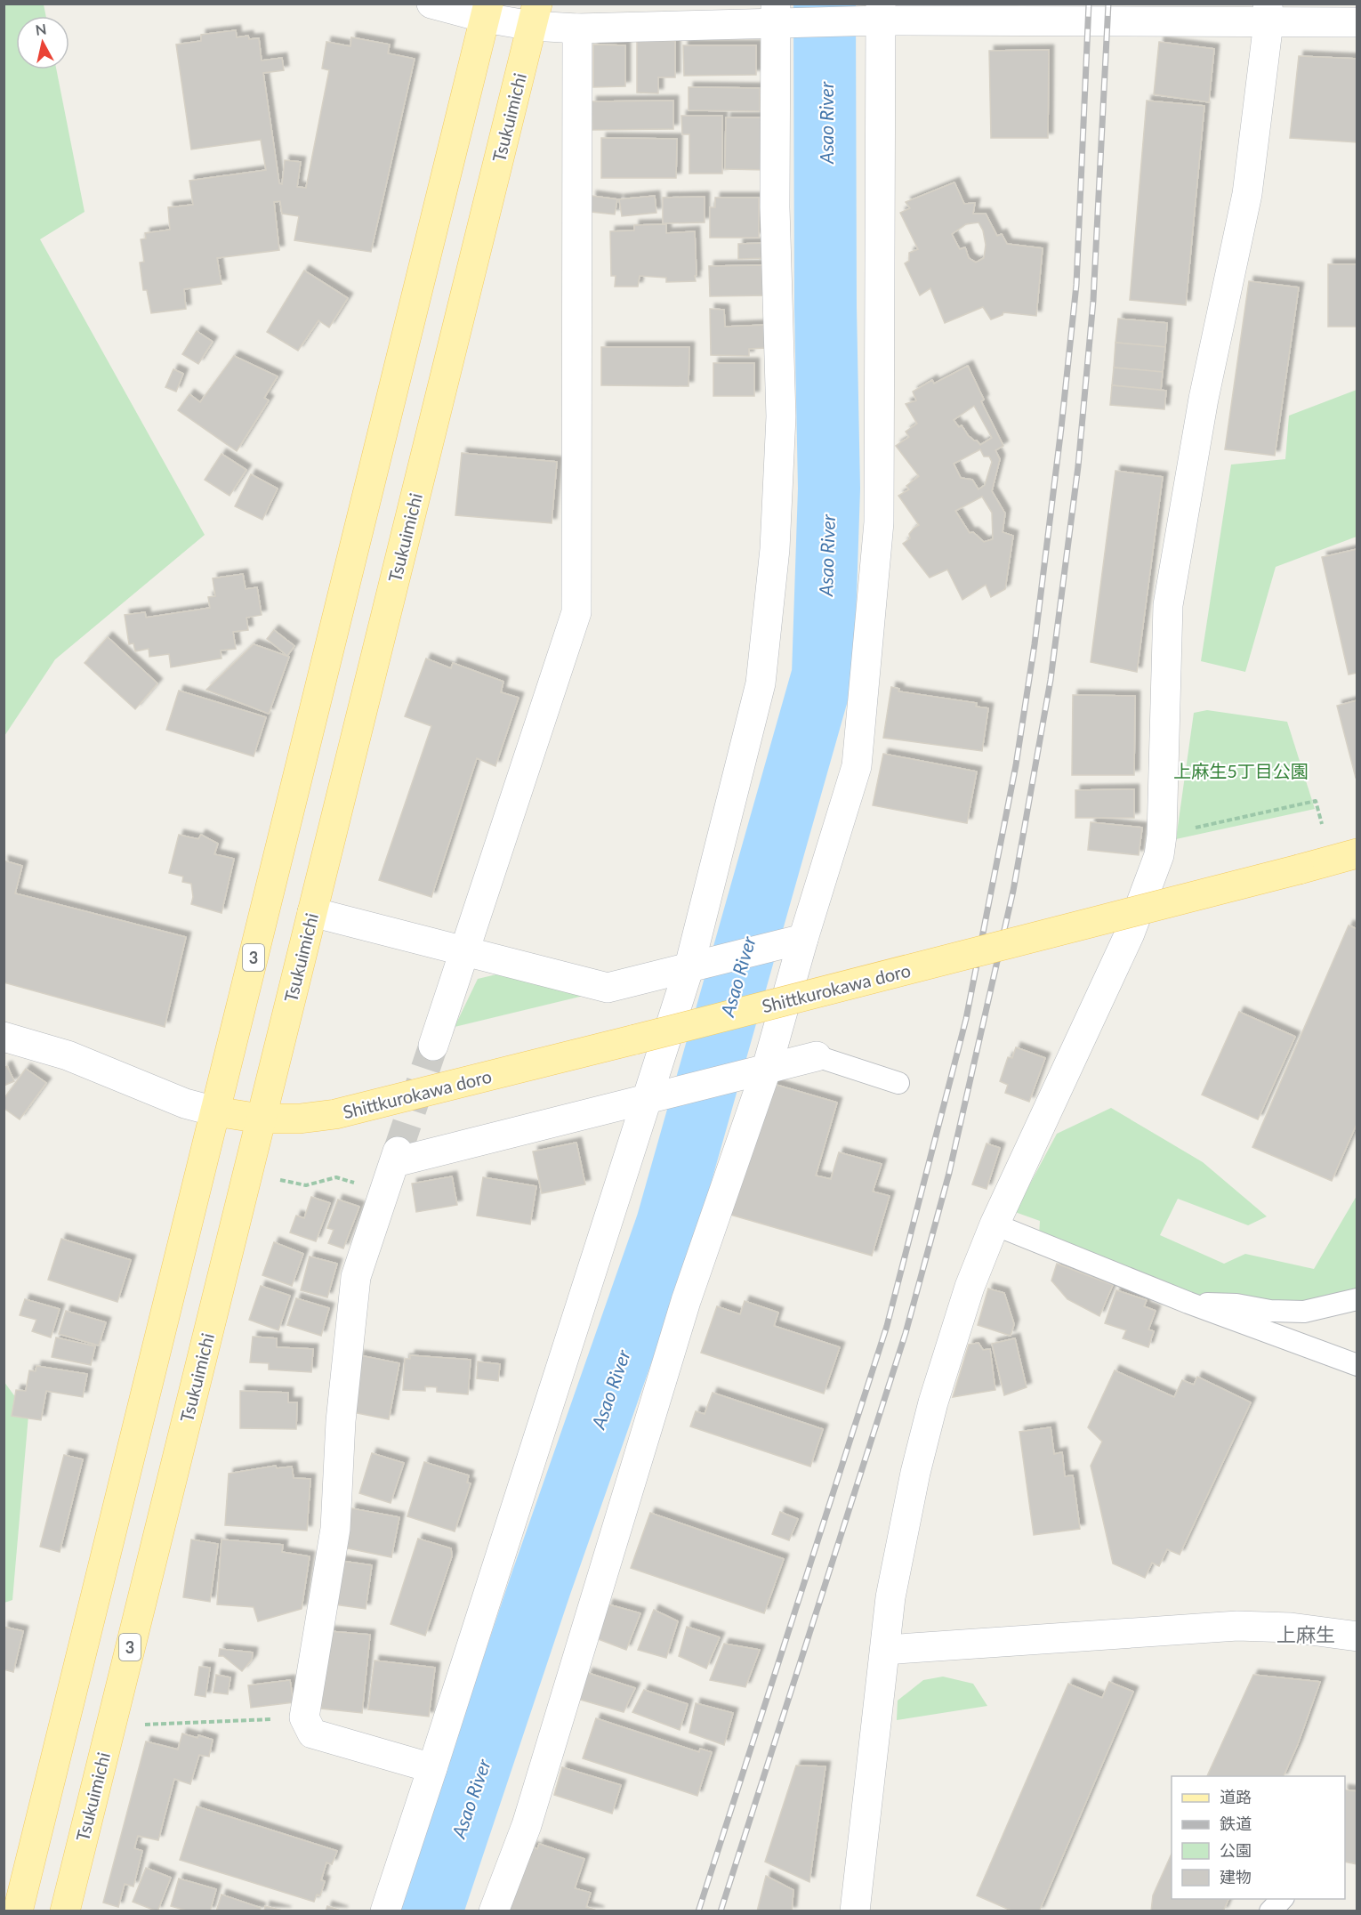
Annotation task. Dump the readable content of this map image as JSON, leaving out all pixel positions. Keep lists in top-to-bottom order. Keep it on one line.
{"streets":{"main road":["Tsukuimichi","3","Shittkurokawa doro"]},"crossings":[["Tsukuimichi","Shittkurokawa doro"],["3","Shittkurokawa doro"]],"districts":["上麻生"],"water":["Asao River"],"parks":["上麻生5丁目公園"],"legend":["道路","鉄道","公園","建物"],"north":"top"}
